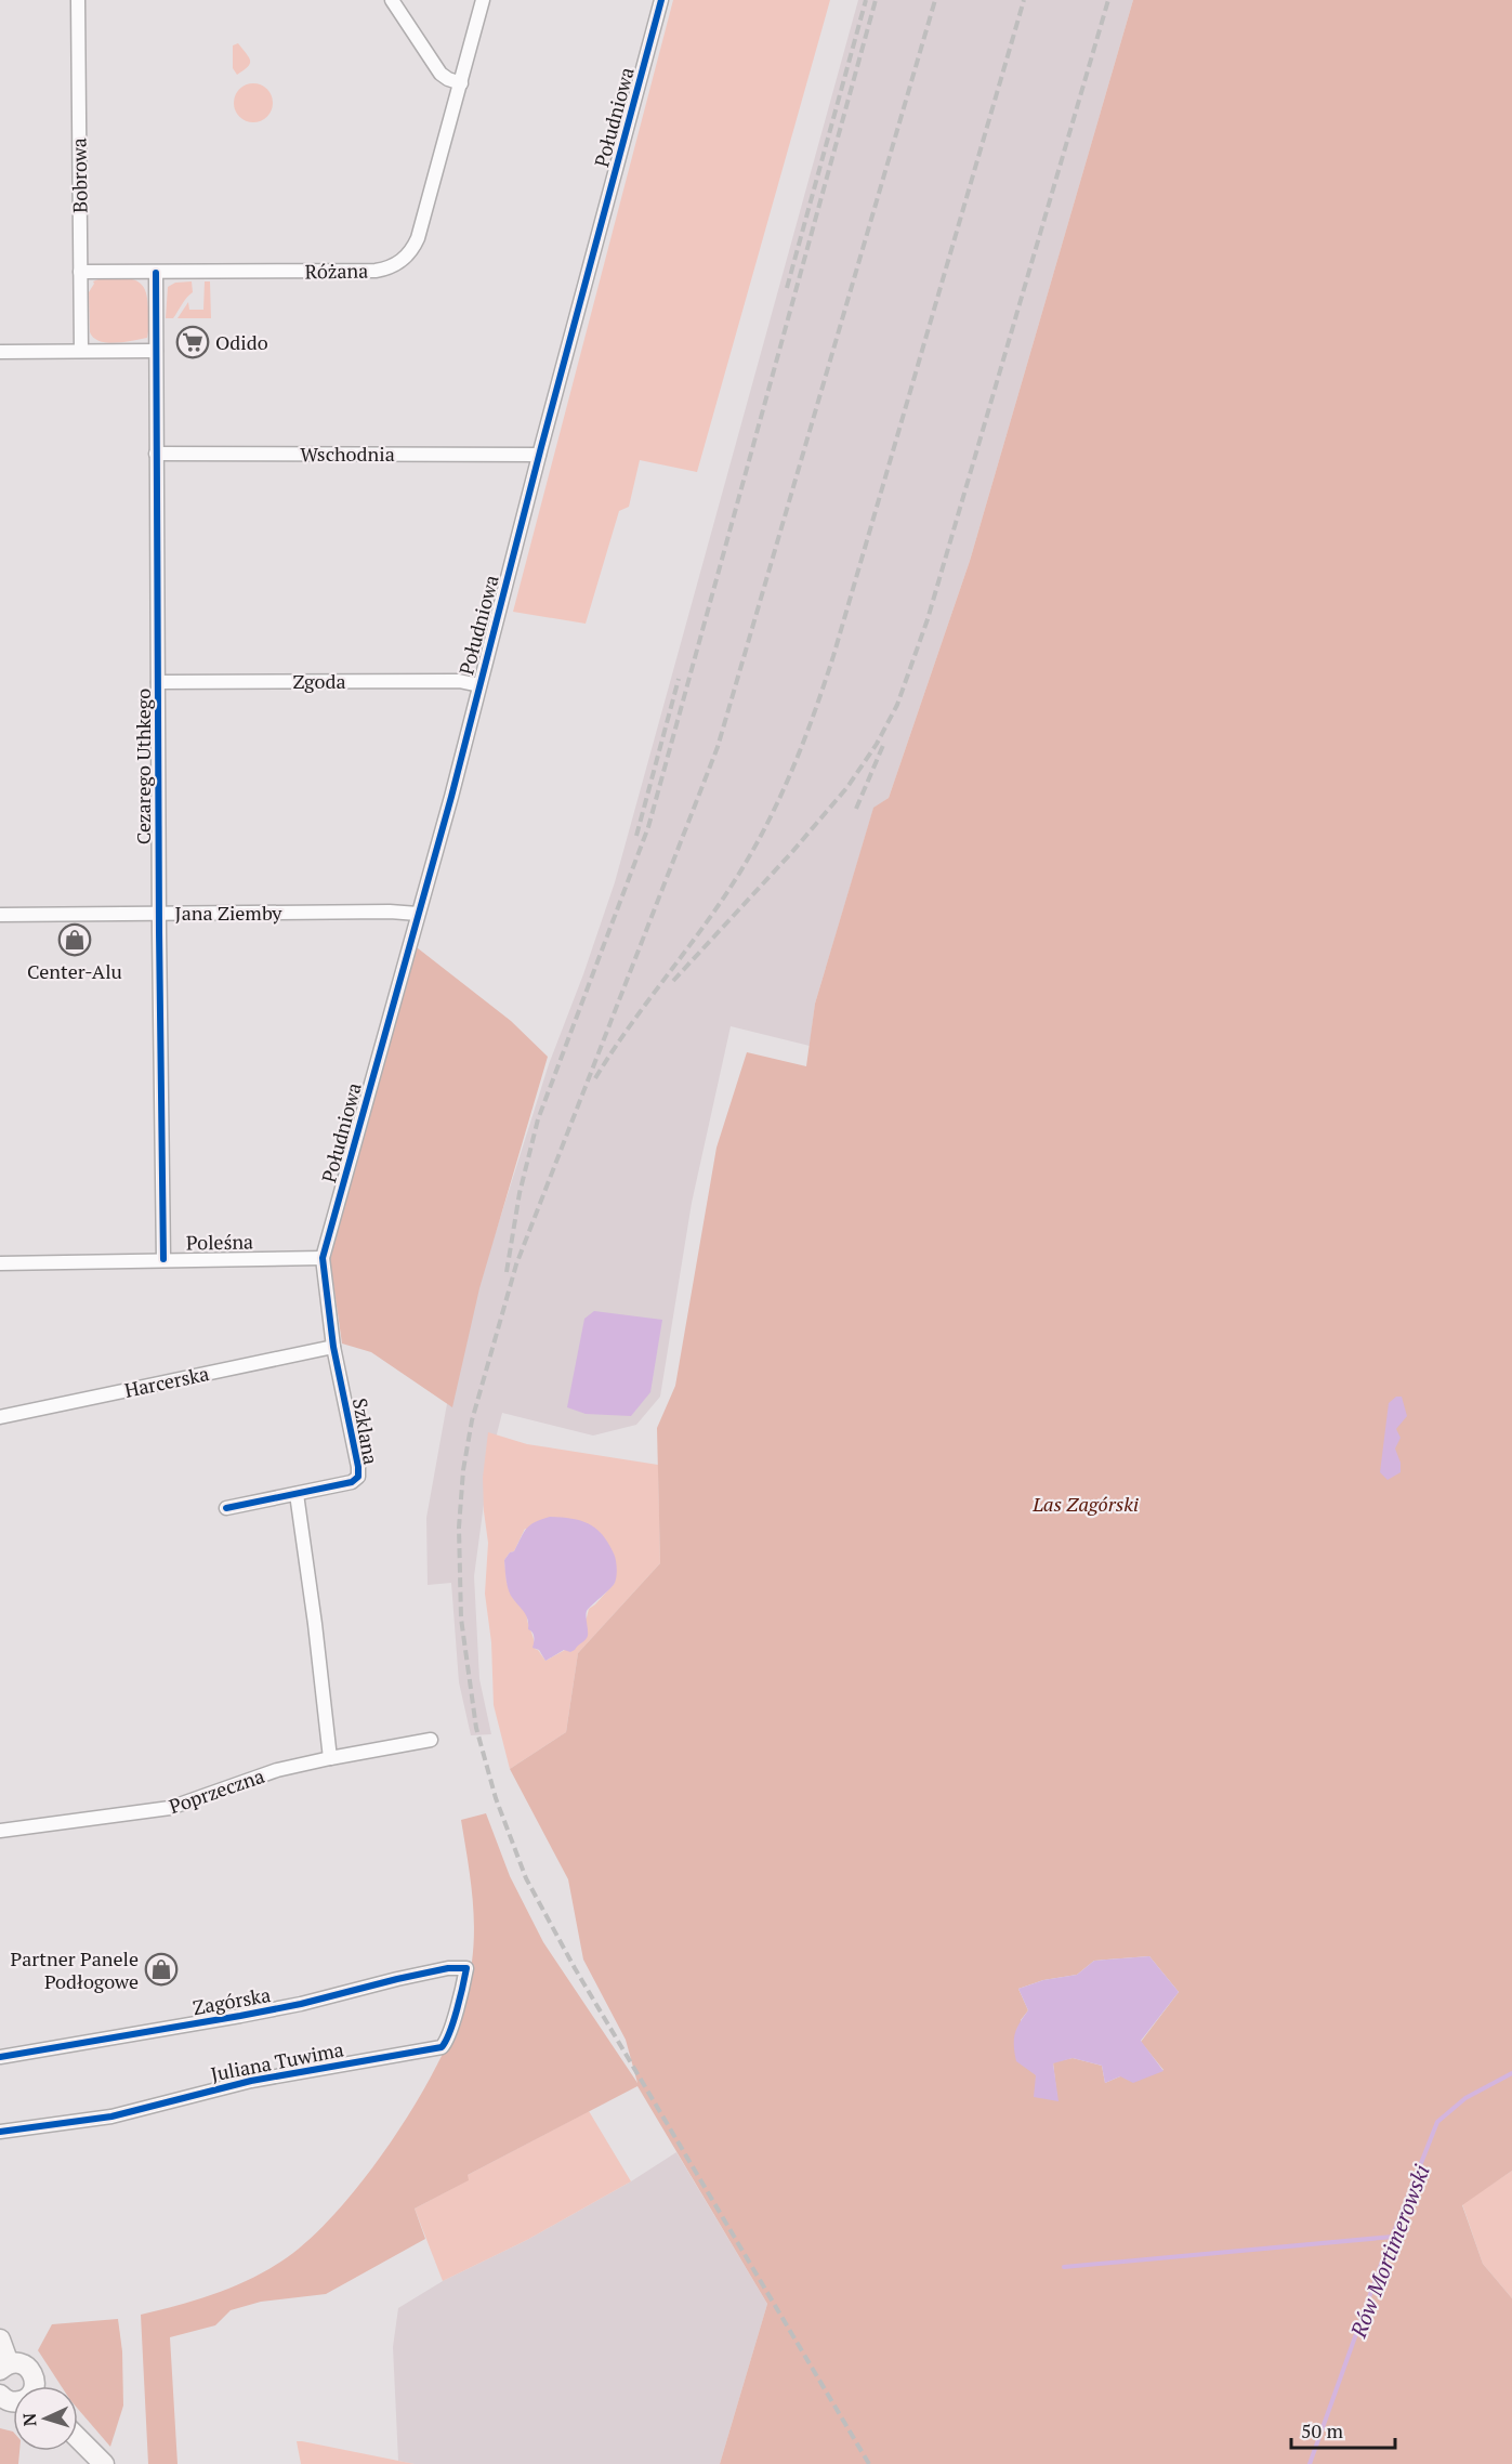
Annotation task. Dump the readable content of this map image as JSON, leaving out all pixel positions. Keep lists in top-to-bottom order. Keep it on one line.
{"streets":{"street":["Południowa","Bobrowa","Różana","Wschodnia","Zgoda","Cezarego Uthkego","Jana Ziemby","Poleśna","Harcerska","Szklana","Poprzeczna","Zagórska","Juliana Tuwima"]},"crossings":[["Południowa","Wschodnia"],["Południowa","Zgoda"],["Południowa","Jana Ziemby"],["Południowa","Poleśna"],["Południowa","Szklana"],["Bobrowa","Różana"],["Różana","Cezarego Uthkego"],["Wschodnia","Cezarego Uthkego"],["Zgoda","Cezarego Uthkego"],["Cezarego Uthkego","Jana Ziemby"],["Cezarego Uthkego","Poleśna"],["Poleśna","Szklana"],["Harcerska","Szklana"],["Zagórska","Juliana Tuwima"]],"water":["Rów Mortimerowski"],"parks":["Las Zagórski"],"places":{"supermarket":["Odido"],"shop":["Center-Alu","Partner Panele Podłogowe"]},"scale_bar":"50 m","north":"left"}
